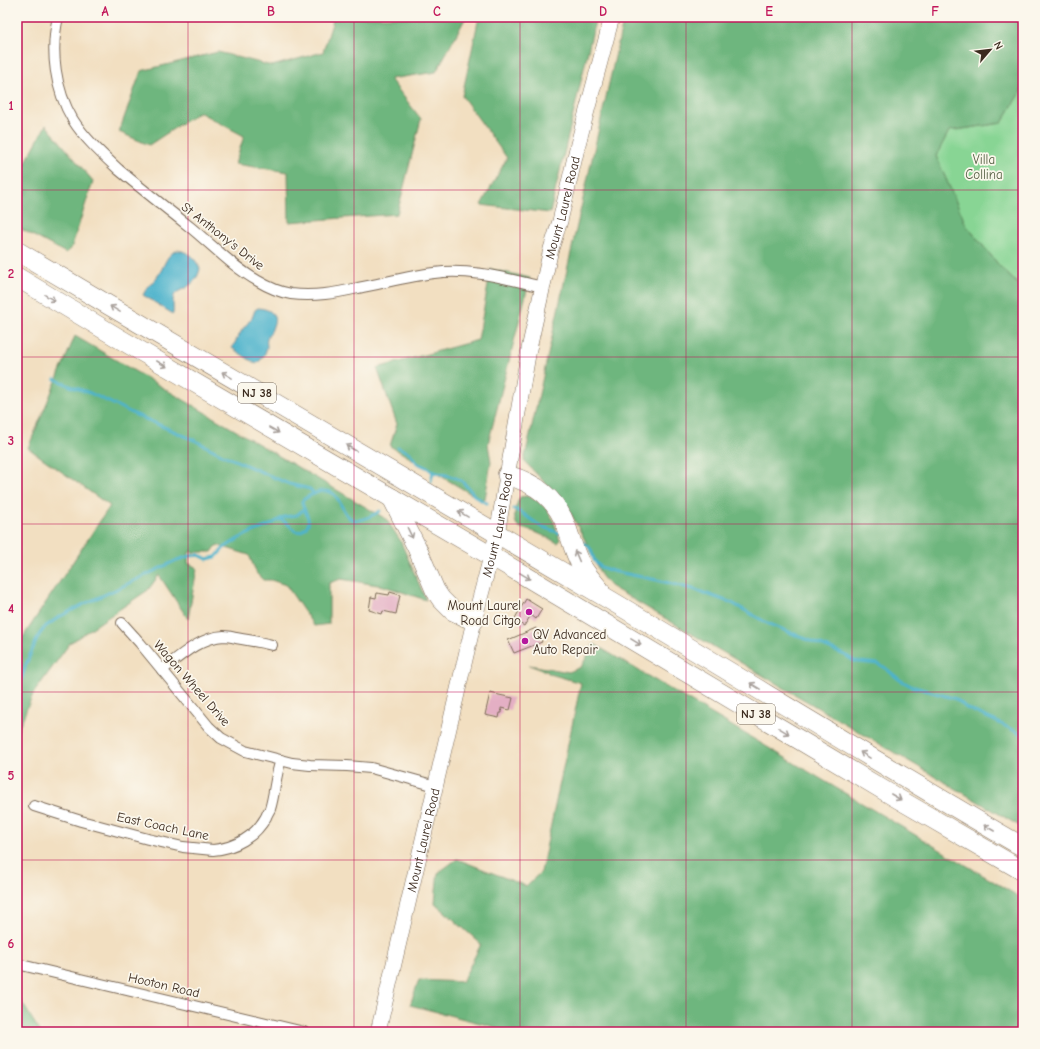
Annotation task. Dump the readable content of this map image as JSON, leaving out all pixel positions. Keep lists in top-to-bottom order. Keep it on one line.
{"streets":{"highway":["NJ 38"],"main road":["Mount Laurel Road"],"street":["St Anthony's Drive","Wagon Wheel Drive","East Coach Lane","Hooton Road"]},"crossings":[["Mount Laurel Road","St Anthony's Drive"],["Mount Laurel Road","NJ 38"],["Mount Laurel Road","Wagon Wheel Drive"],["Wagon Wheel Drive","East Coach Lane"]],"parks":["Villa Collina"],"places":["Mount Laurel Road Citgo","QV Advanced Auto Repair"],"north":"top right","grid":{"columns":["A","B","C","D","E","F"],"rows":["1","2","3","4","5","6"]}}
